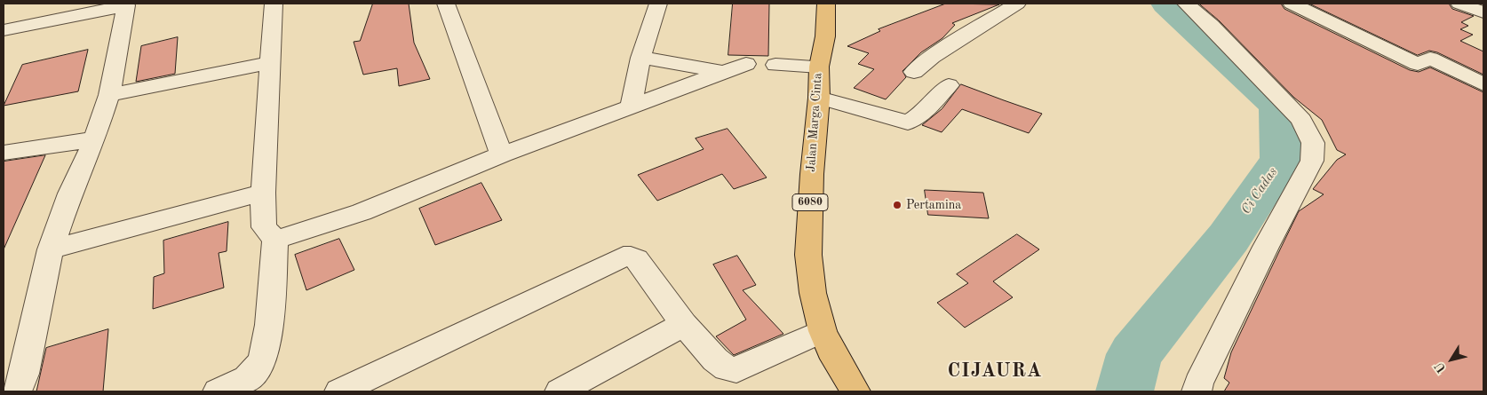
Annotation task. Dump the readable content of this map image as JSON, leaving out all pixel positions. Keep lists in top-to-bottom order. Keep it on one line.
{"streets":{"main road":["Jalan Marga Cinta","6080"]},"districts":["CIJAURA"],"water":["Ci Cadas"],"places":["Pertamina"],"north":"bottom left"}
